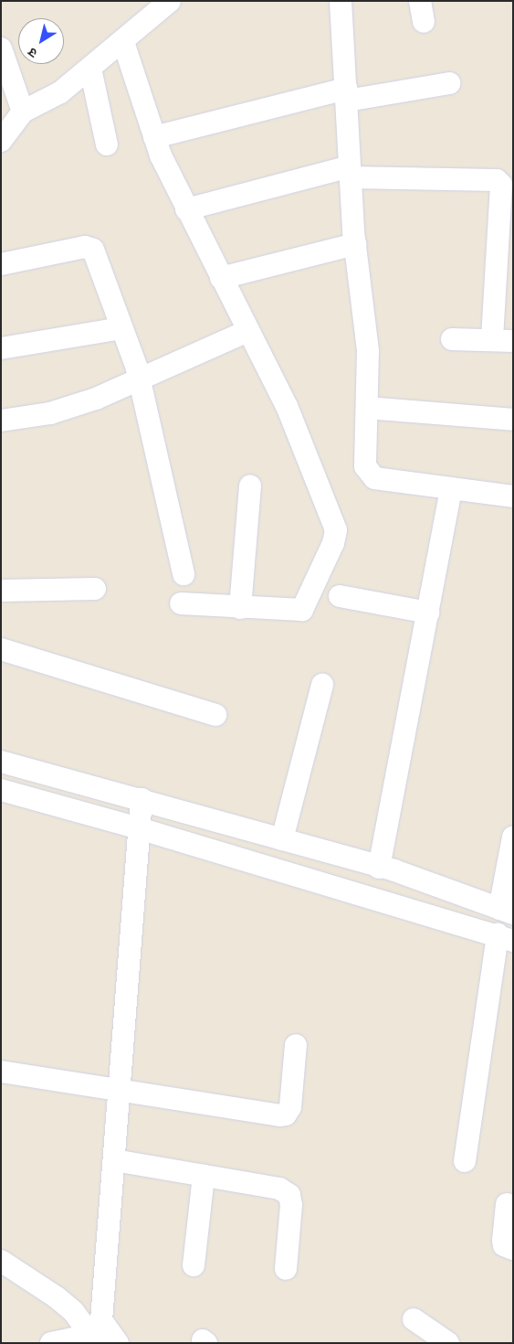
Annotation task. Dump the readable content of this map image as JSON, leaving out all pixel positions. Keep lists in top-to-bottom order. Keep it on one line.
{"north":"bottom left"}
